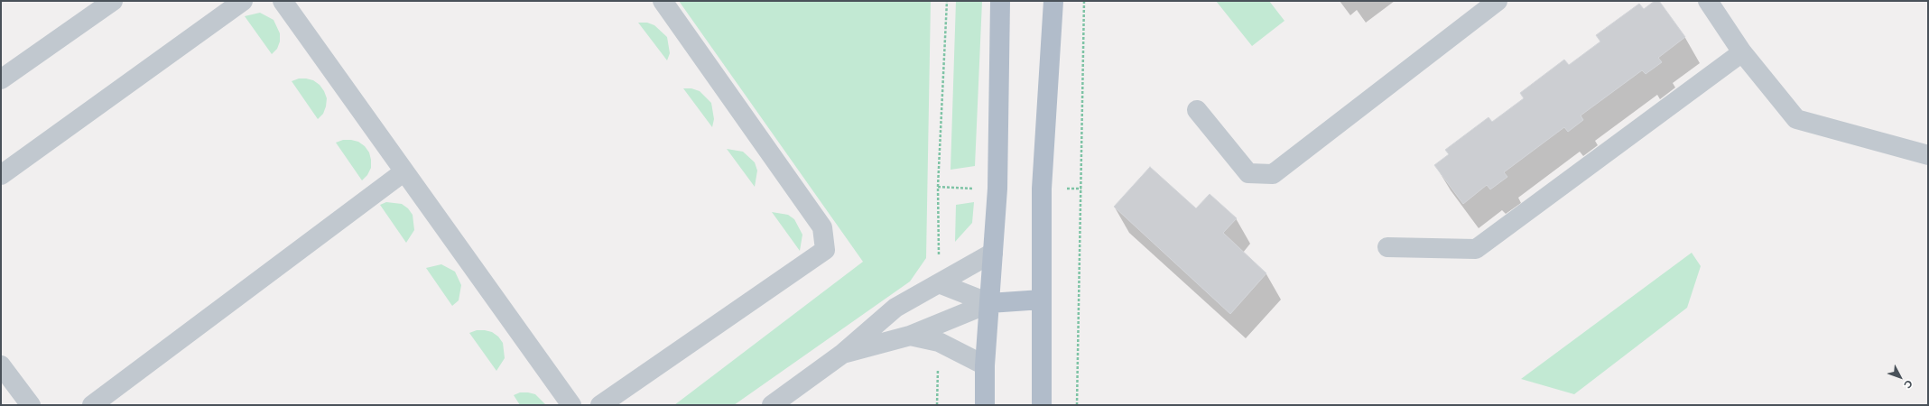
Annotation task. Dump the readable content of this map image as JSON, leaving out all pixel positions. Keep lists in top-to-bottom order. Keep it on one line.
{"north":"bottom right"}
